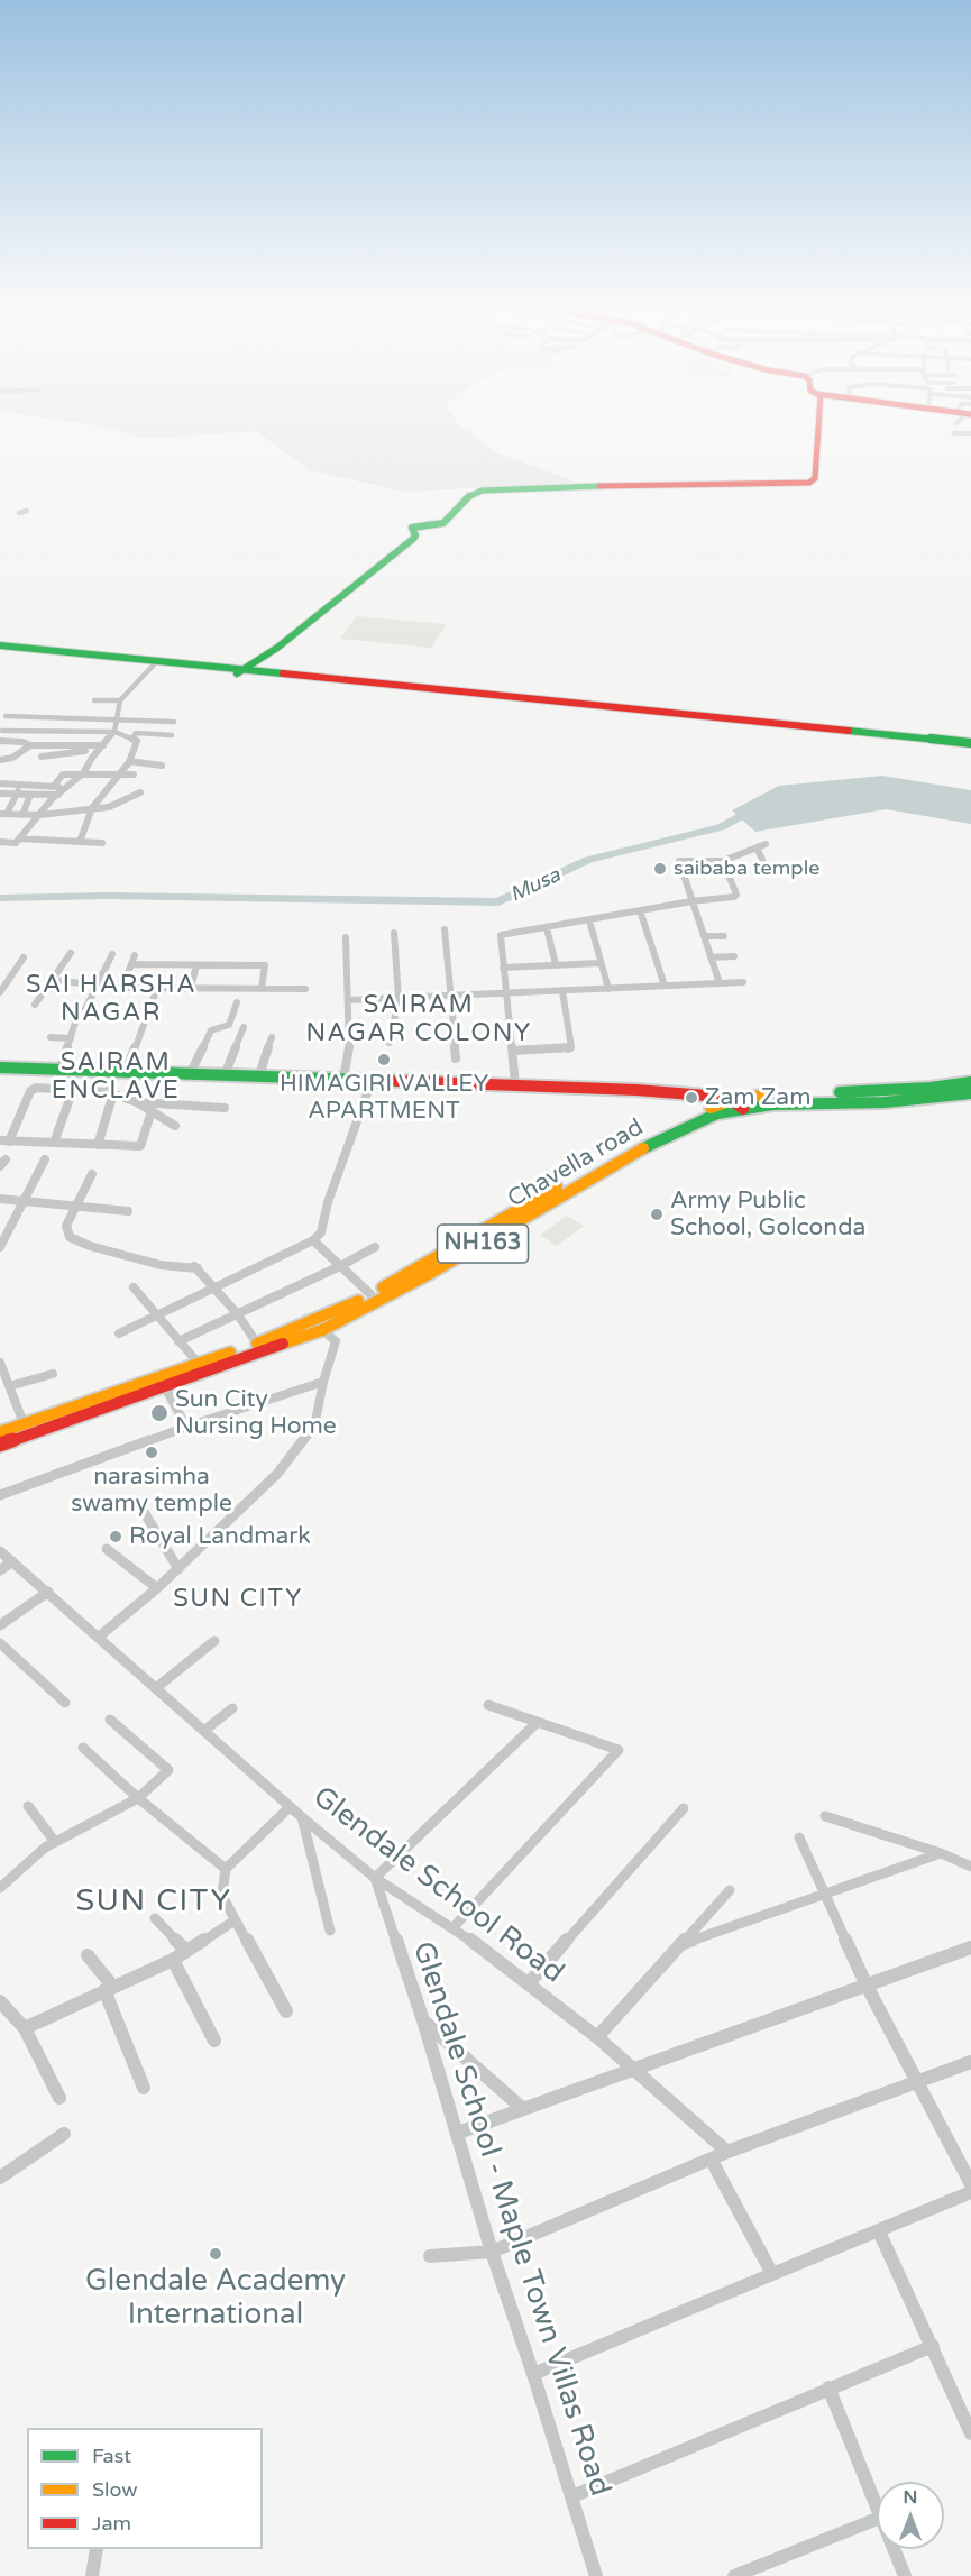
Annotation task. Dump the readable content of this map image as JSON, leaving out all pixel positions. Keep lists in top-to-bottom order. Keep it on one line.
{"streets":{"main road":["Chavella road","NH163"],"street":["Glendale School Road","Glendale School - Maple Town Villas Road"]},"crossings":[["Glendale School Road","Glendale School - Maple Town Villas Road"]],"districts":["SAI HARSHA NAGAR","SAIRAM NAGAR COLONY","SAIRAM ENCLAVE","SUN CITY","SUN CITY"],"water":["Musa"],"places":["saibaba temple","HIMAGIRI VALLEY APARTMENT","Zam Zam","Army Public School, Golconda","Sun City Nursing Home","narasimha swamy temple","Royal Landmark","Glendale Academy International"],"legend":["Fast","Slow","Jam"],"north":"top"}
